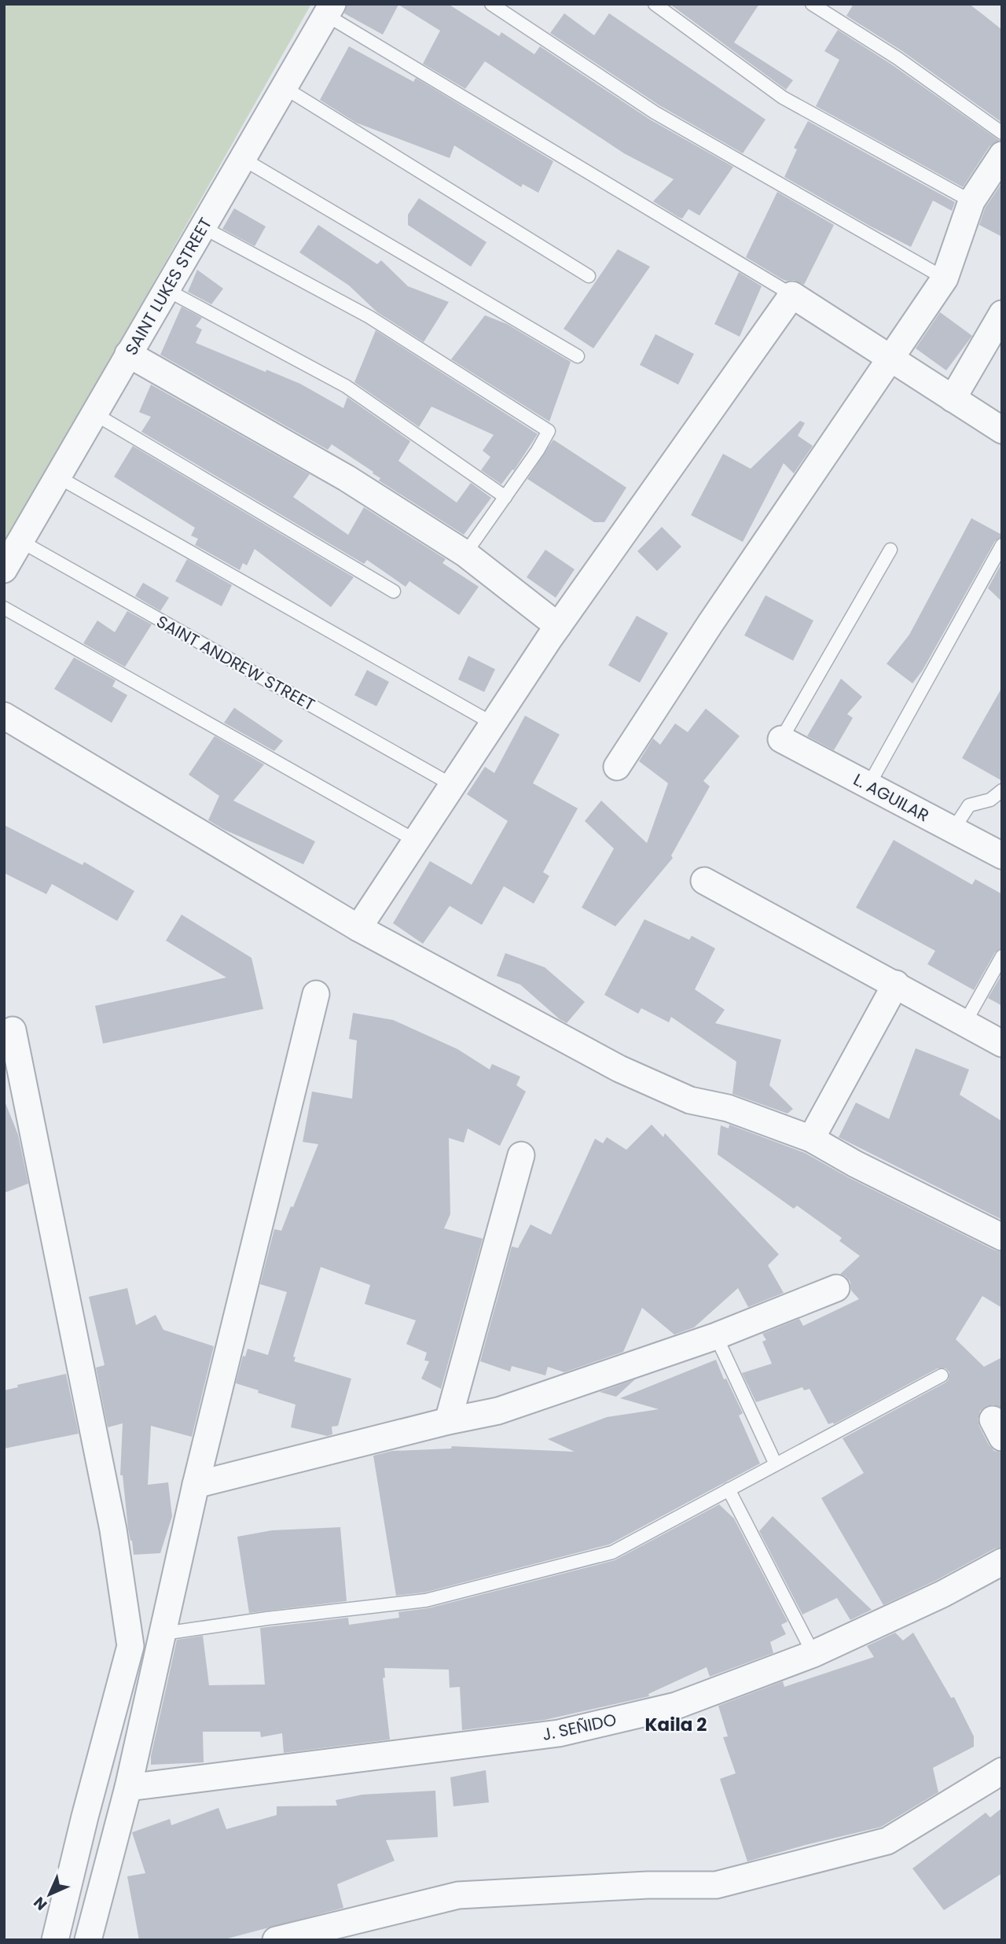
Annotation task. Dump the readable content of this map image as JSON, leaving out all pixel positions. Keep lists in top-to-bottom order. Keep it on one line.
{"streets":{"street":["SAINT LUKES STREET","L. AGUILAR","J. SEÑIDO"],"lane":["SAINT ANDREW STREET"]},"crossings":[["SAINT LUKES STREET","SAINT ANDREW STREET"]],"districts":["Kaila 2"],"north":"bottom left"}
